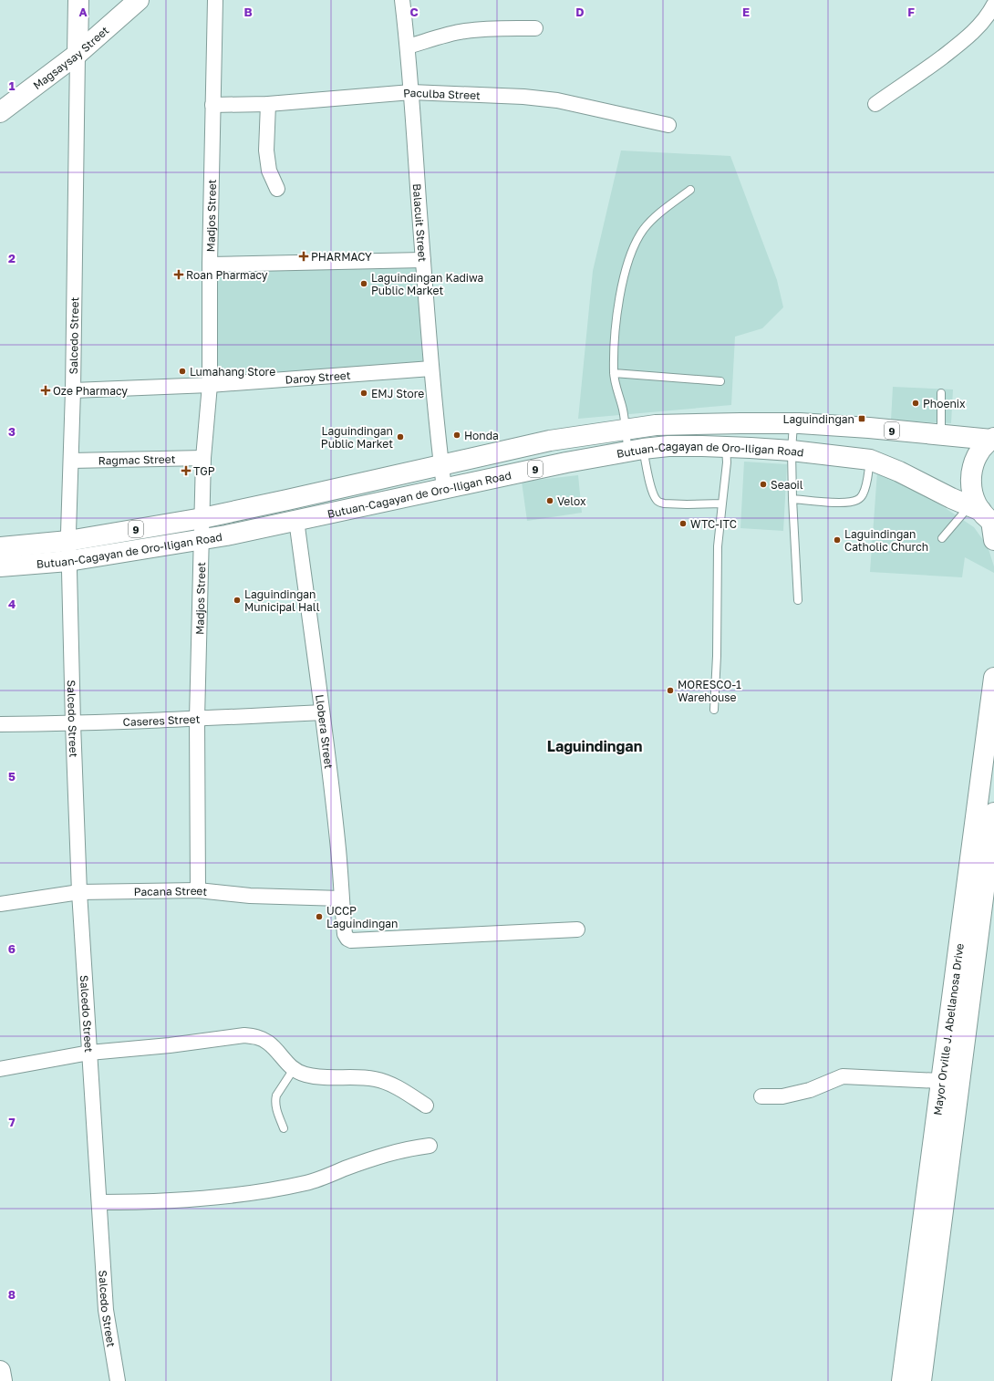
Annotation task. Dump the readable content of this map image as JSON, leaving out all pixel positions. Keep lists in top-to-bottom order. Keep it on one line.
{"streets":{"main road":["Magsaysay Street","9","Butuan-Cagayan de Oro-Iligan Road","Mayor Orville J. Abellanosa Drive"],"street":["Paculba Street","Madjos Street","Balacuit Street","Salcedo Street","Daroy Street","Ragmac Street","Caseres Street","Llobera Street","Pacana Street"]},"crossings":[["Magsaysay Street","Salcedo Street"],["Paculba Street","Madjos Street"],["Paculba Street","Balacuit Street"],["Madjos Street","Daroy Street"],["Madjos Street","Butuan-Cagayan de Oro-Iligan Road"],["Madjos Street","Ragmac Street"],["Madjos Street","Caseres Street"],["Madjos Street","Pacana Street"],["Balacuit Street","Daroy Street"],["Balacuit Street","Butuan-Cagayan de Oro-Iligan Road"],["Salcedo Street","Daroy Street"],["Salcedo Street","Butuan-Cagayan de Oro-Iligan Road"],["Salcedo Street","Ragmac Street"],["Salcedo Street","Caseres Street"],["Salcedo Street","Pacana Street"],["9","Butuan-Cagayan de Oro-Iligan Road"],["Butuan-Cagayan de Oro-Iligan Road","Llobera Street"],["Caseres Street","Llobera Street"],["Llobera Street","Pacana Street"]],"districts":["Laguindingan"],"places":{"health":["PHARMACY","Roan Pharmacy","Oze Pharmacy","TGP"],"other":["Laguindingan Kadiwa Public Market","Lumahang Store","EMJ Store","Phoenix","Honda","Laguindingan Public Market","Seaoil","Velox","WTC-ITC","Laguindingan Catholic Church","Laguindingan Municipal Hall","MORESCO-1 Warehouse","UCCP Laguindingan"],"transit":["Laguindingan"]},"grid":{"columns":["A","B","C","D","E","F"],"rows":["1","2","3","4","5","6","7","8"]}}
